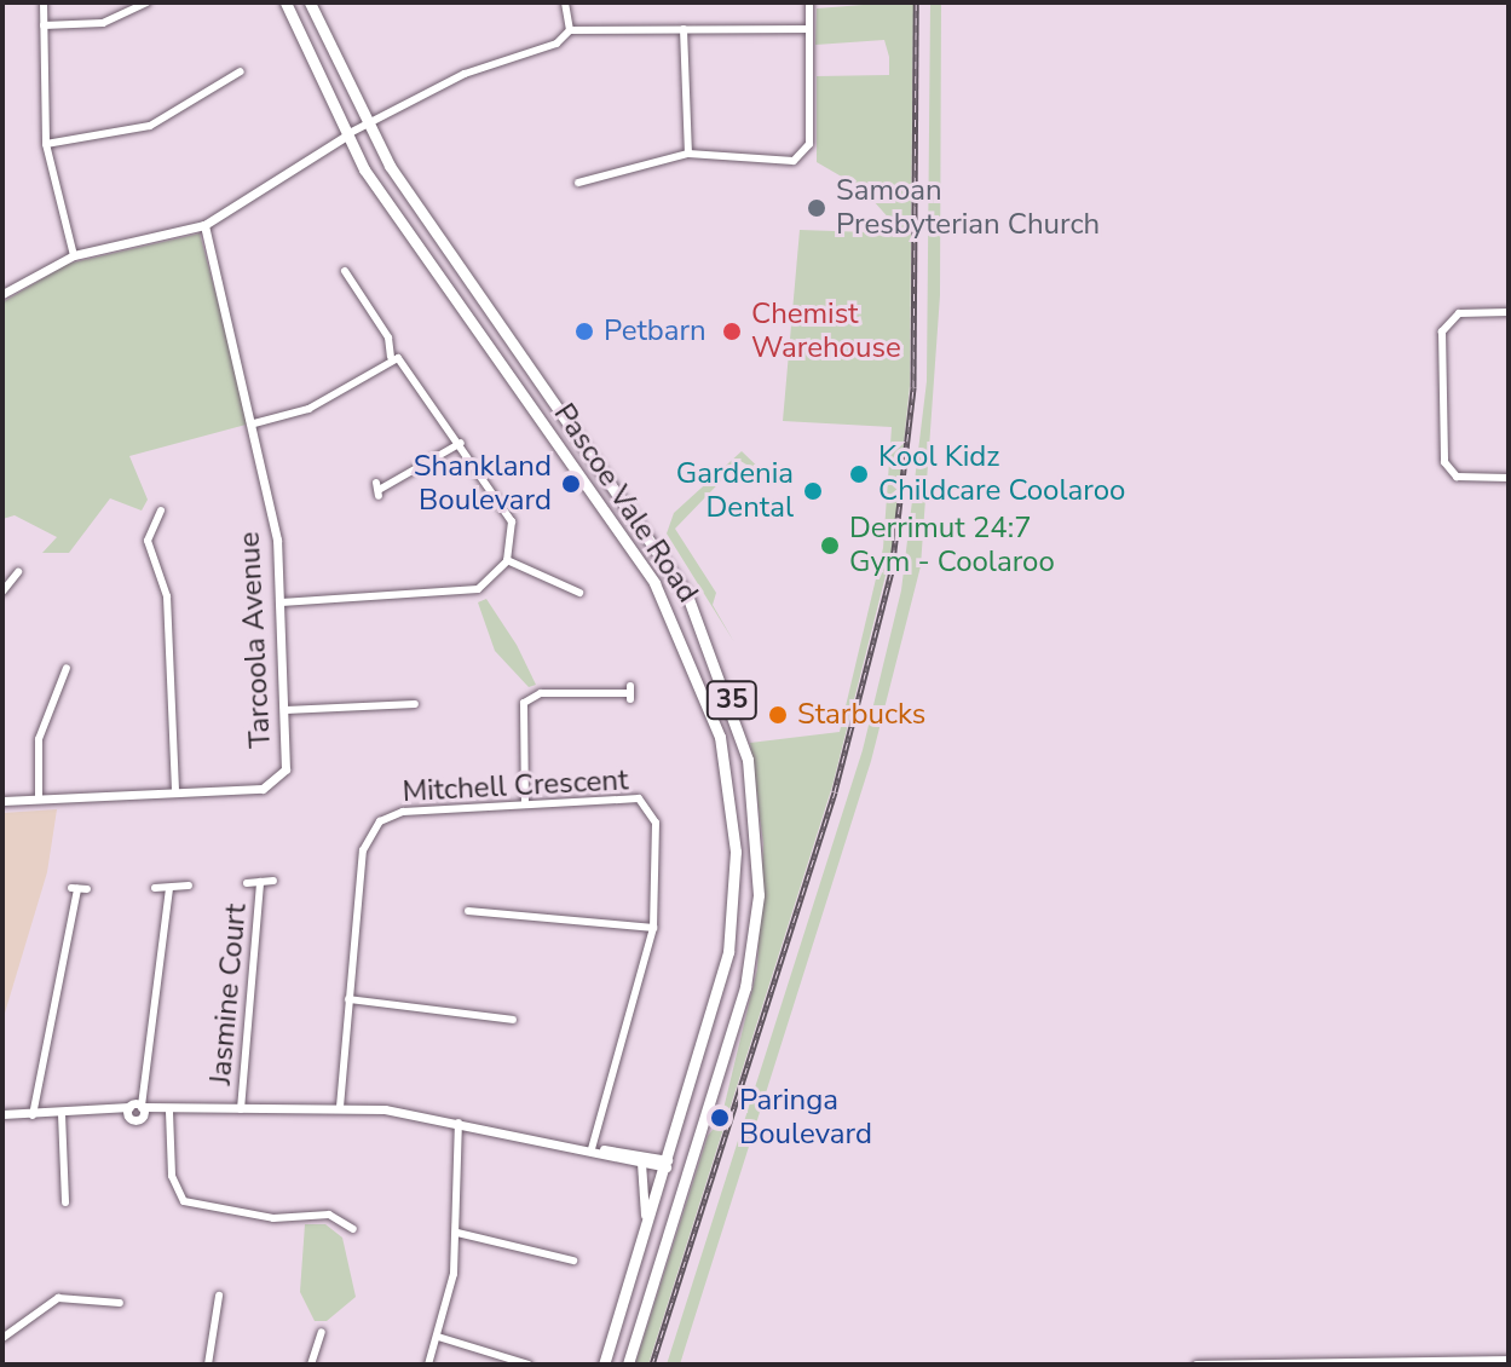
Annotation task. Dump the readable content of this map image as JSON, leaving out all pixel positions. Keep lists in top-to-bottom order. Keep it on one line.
{"streets":{"main road":["Pascoe Vale Road","35"],"street":["Tarcoola Avenue","Mitchell Crescent","Jasmine Court"]},"places":["Samoan Presbyterian Church","Petbarn","Chemist Warehouse","Kool Kidz Childcare Coolaroo","Shankland Boulevard","Gardenia Dental","Derrimut 24:7 Gym - Coolaroo","Starbucks","Paringa Boulevard"]}
